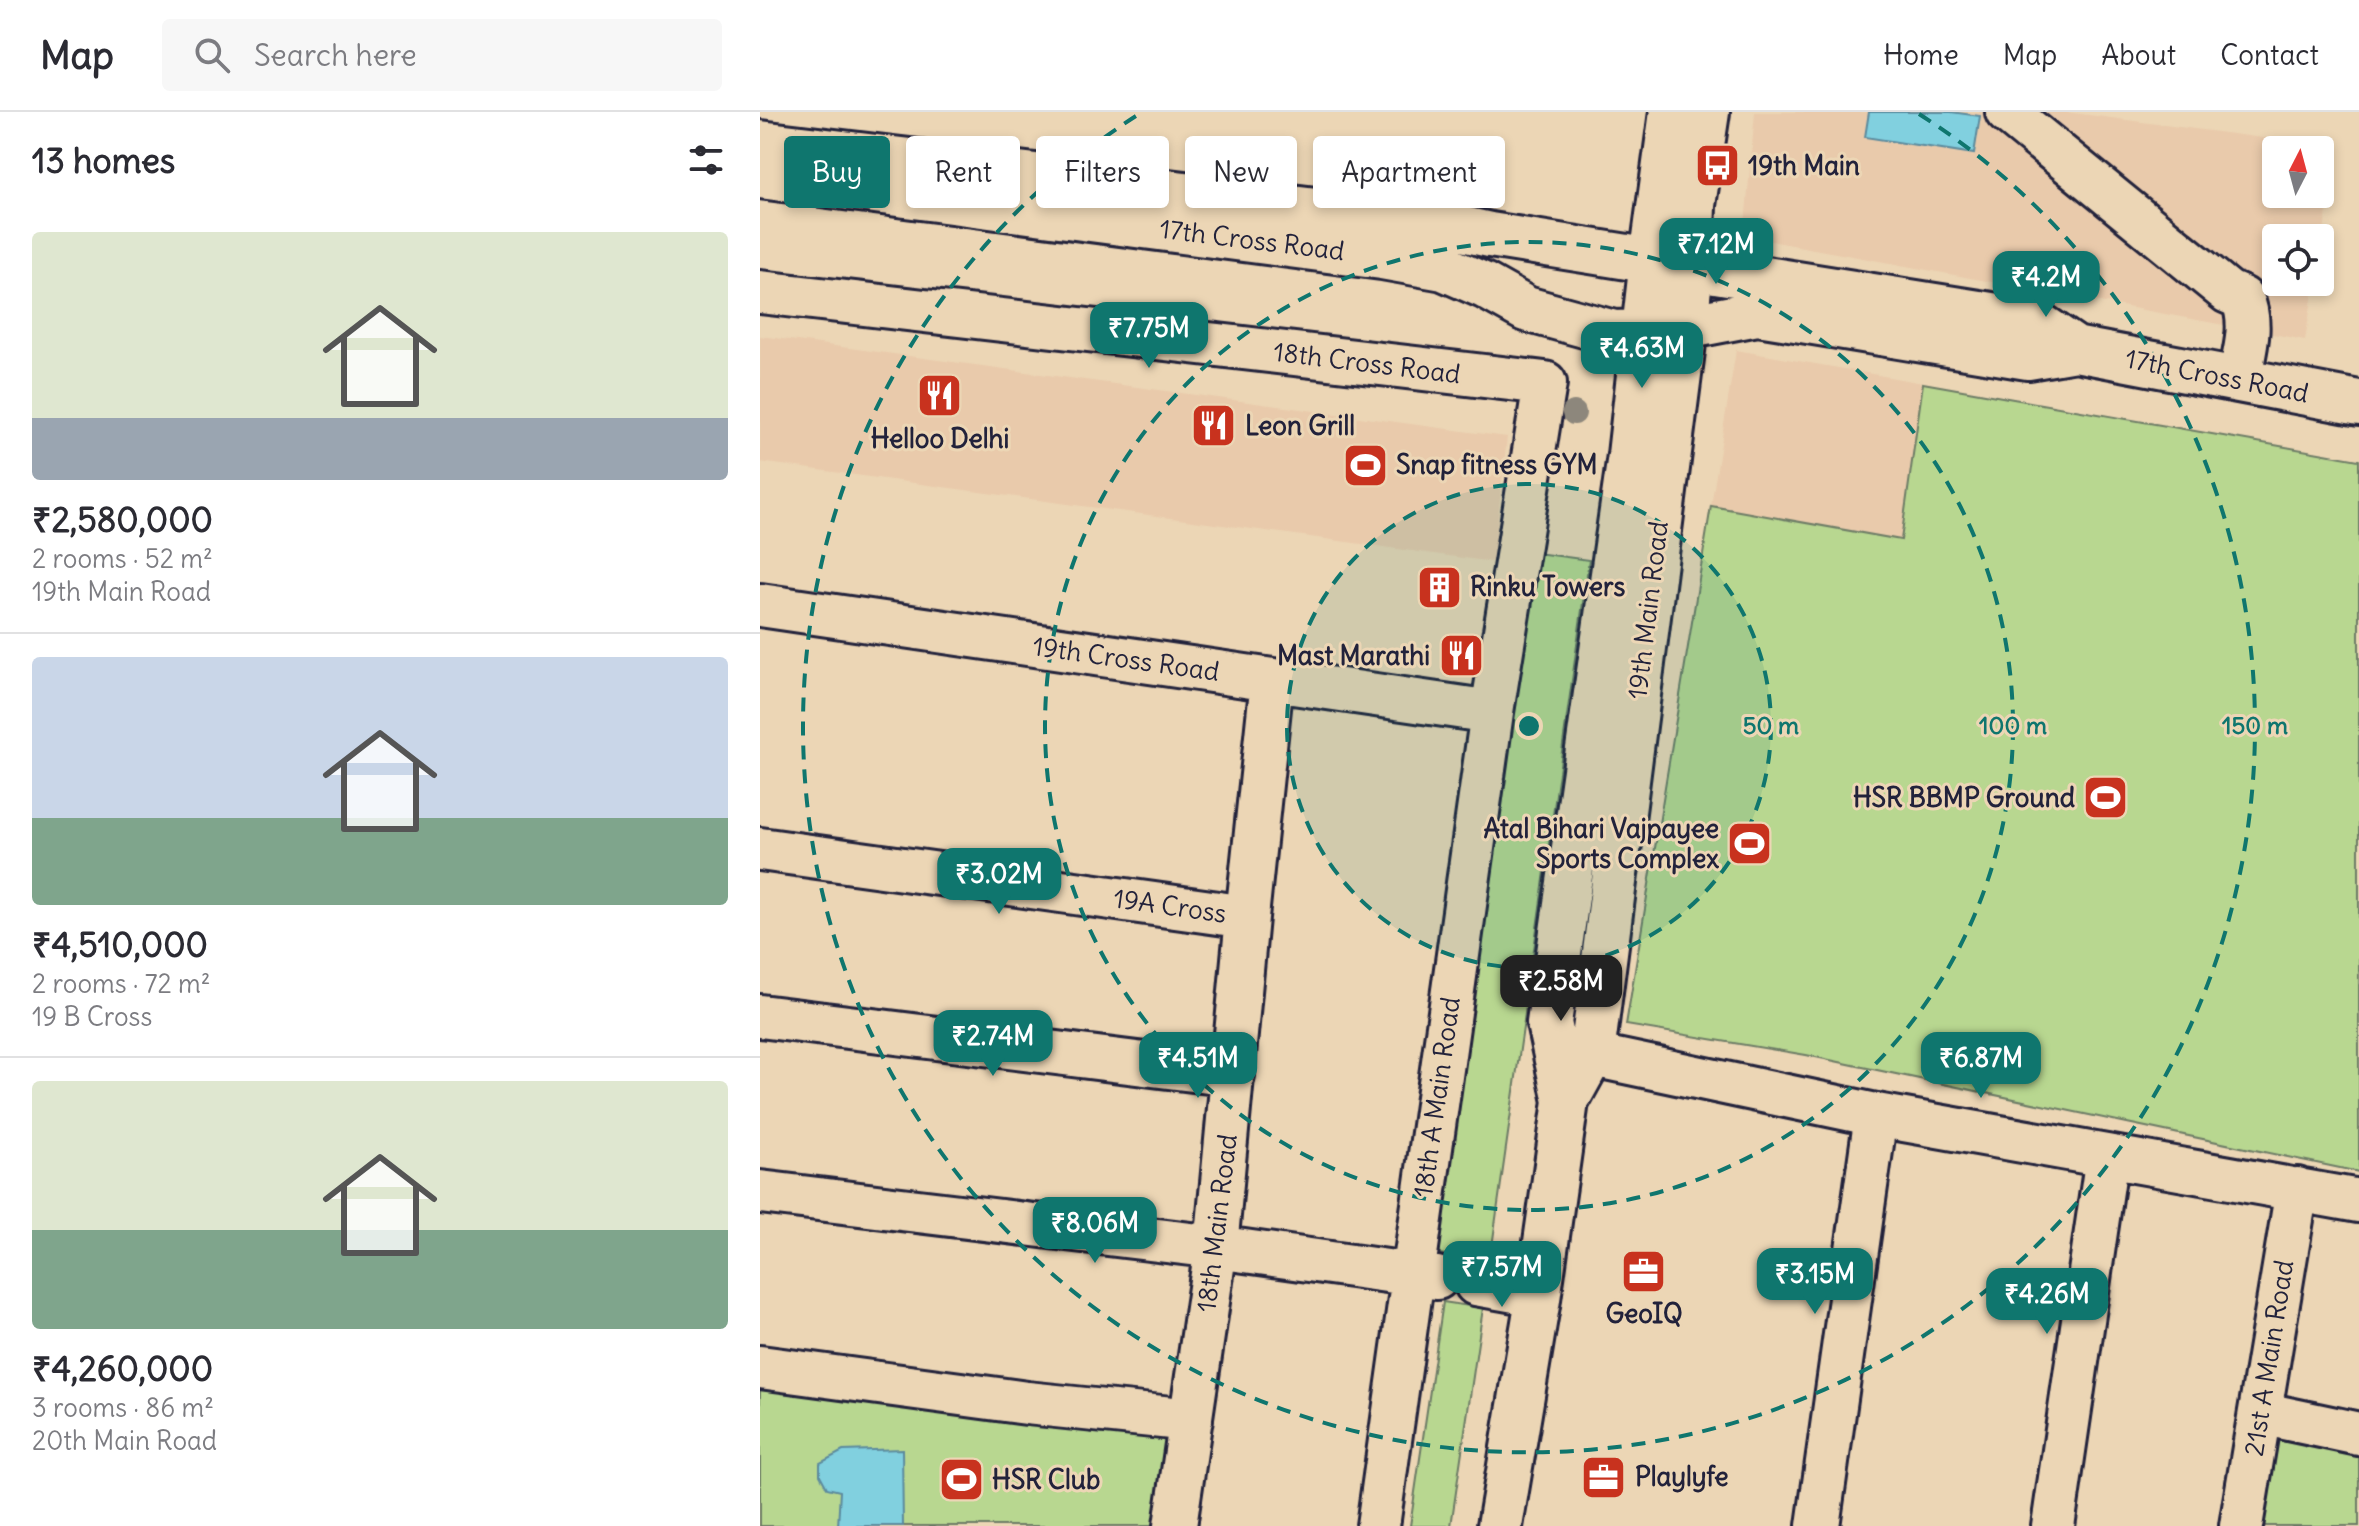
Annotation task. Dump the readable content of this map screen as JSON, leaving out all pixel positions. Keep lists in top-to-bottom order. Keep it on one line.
{"streets":{"main road":["17th Cross Road","19th Main Road"],"street":["18th Cross Road","19th Cross Road","19A Cross","18th A Main Road","18th Main Road","21st A Main Road"]},"crossings":[["17th Cross Road","19th Main Road"],["18th Cross Road","18th A Main Road"],["19th Cross Road","18th A Main Road"],["19th Cross Road","18th Main Road"],["19A Cross","18th Main Road"]],"places":{"bus stop":["19th Main"],"restaurant":["Helloo Delhi","Leon Grill","Mast Marathi"],"sports":["Snap fitness GYM","HSR BBMP Ground","Atal Bihari Vajpayee Sports Complex","HSR Club"],"building":["Rinku Towers"],"office":["GeoIQ","Playlyfe"]},"north":"top","page":{"header":"Map","search":"Search here","nav":["Home","Map","About","Contact"],"heading":"13 homes","chip":["Buy","Rent","Filters","New","Apartment"],"list":[{"name":"₹2,580,000","note":"2 rooms · 52 m² · 19th Main Road"},{"name":"₹4,510,000","note":"2 rooms · 72 m² · 19 B Cross"},{"name":"₹4,260,000","note":"3 rooms · 86 m² · 20th Main Road"}],"price":["₹7.12M","₹4.2M","₹7.75M","₹4.63M","₹3.02M","₹2.58M","₹2.74M","₹4.51M","₹6.87M","₹8.06M","₹7.57M","₹3.15M","₹4.26M"]},"rings":["50 m","100 m","150 m"]}
